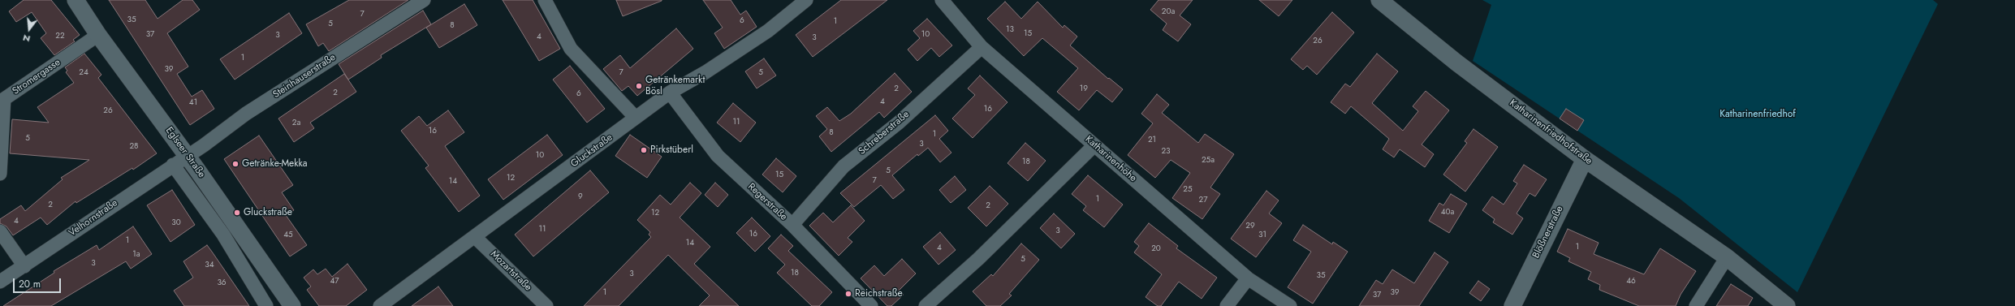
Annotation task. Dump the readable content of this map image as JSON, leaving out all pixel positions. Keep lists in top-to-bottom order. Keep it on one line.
{"streets":{"street":["Steinhauserstraße","Stromergasse","Katharinenfriedhofstraße","Schreberstraße","Gluckstraße","Eglseer Straße","Katharinenhöhe","Regerstraße","Velhornstraße","Blößnerstraße","Mozartstraße"]},"crossings":[["Steinhauserstraße","Eglseer Straße"],["Steinhauserstraße","Velhornstraße"],["Stromergasse","Eglseer Straße"],["Katharinenfriedhofstraße","Blößnerstraße"],["Schreberstraße","Katharinenhöhe"],["Schreberstraße","Regerstraße"],["Gluckstraße","Regerstraße"],["Gluckstraße","Mozartstraße"],["Eglseer Straße","Velhornstraße"]],"parks":["Katharinenfriedhof"],"places":["Getränkemarkt Bösl","Pirkstüberl","Getränke-Mekka","Gluckstraße","Reichstraße"],"house_numbers":["20a","7","35","6","1","5","8","13","15","37","10","3","22","4","3","26","1","39","24","7","5","2","19","2","6","4","41","16","26","11","2a","16","8","1","5","21","3","28","23","10","25a","18","5","15","12","7","14","25","9","1","27","2","2","40a","12","4","30","29","11","3","16","45","31","1","14","1","4","20","1a","5","3","34","18","3","35","47","46","36","1","39","37"],"scale_bar":"20 m","north":"bottom"}
